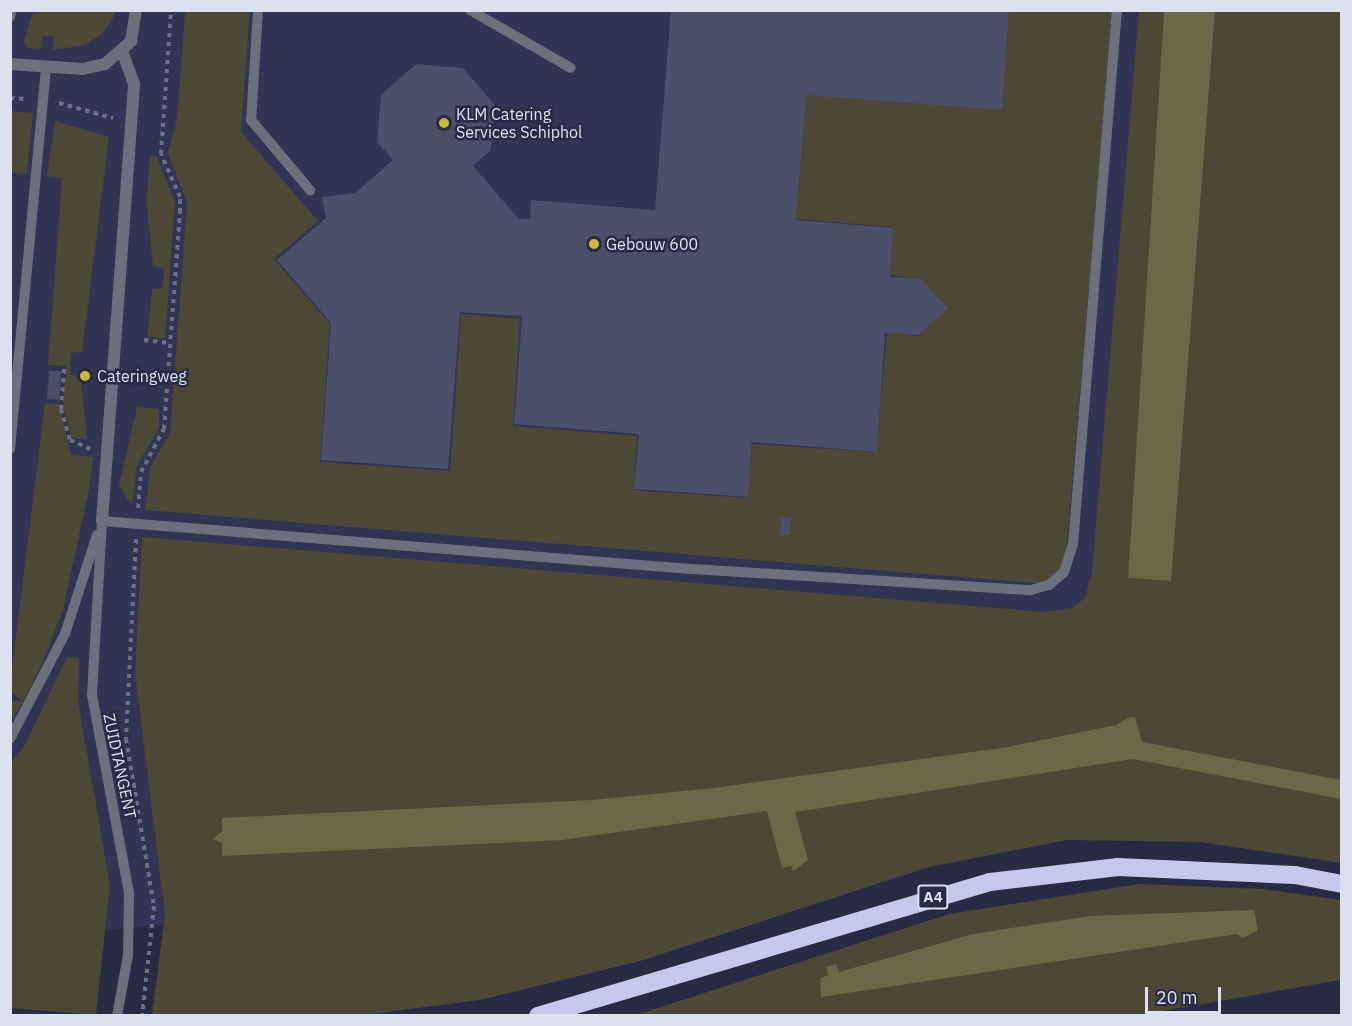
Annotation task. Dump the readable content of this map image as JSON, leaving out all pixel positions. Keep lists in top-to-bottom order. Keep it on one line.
{"streets":{"highway":["A4"],"lane":["ZUIDTANGENT"]},"places":["KLM Catering Services Schiphol","Gebouw 600","Cateringweg"],"scale_bar":"20 m"}
